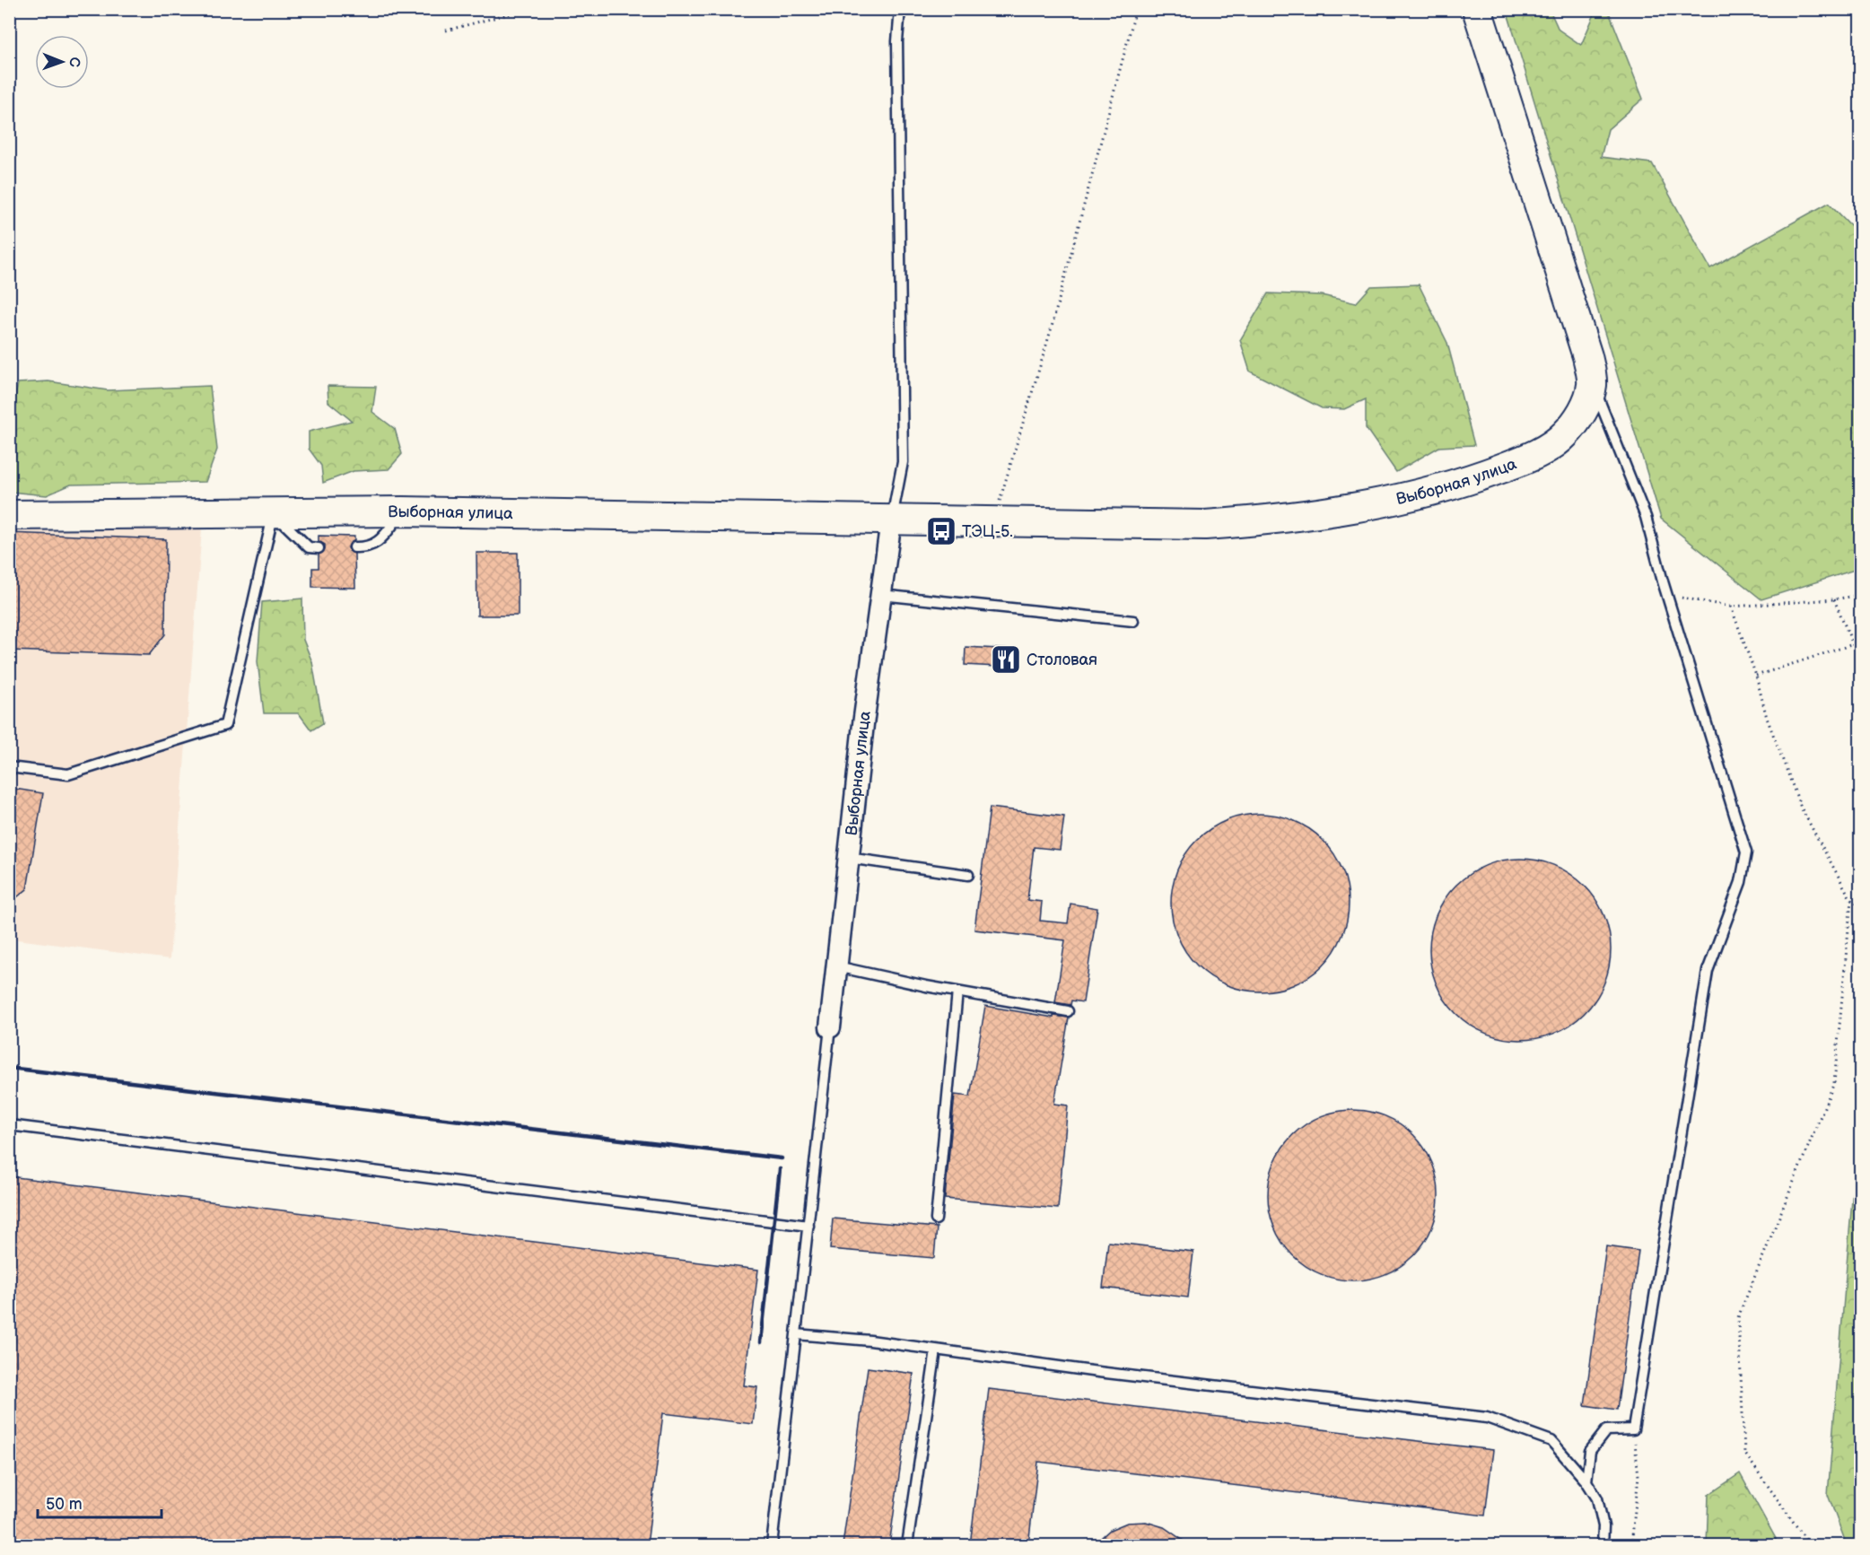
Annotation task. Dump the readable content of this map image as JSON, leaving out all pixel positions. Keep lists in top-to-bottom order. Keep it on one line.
{"streets":{"main road":["Выборная улица"]},"places":{"bus stop":["ТЭЦ-5."],"restaurant":["Столовая"]},"scale_bar":"50 m","north":"right"}
